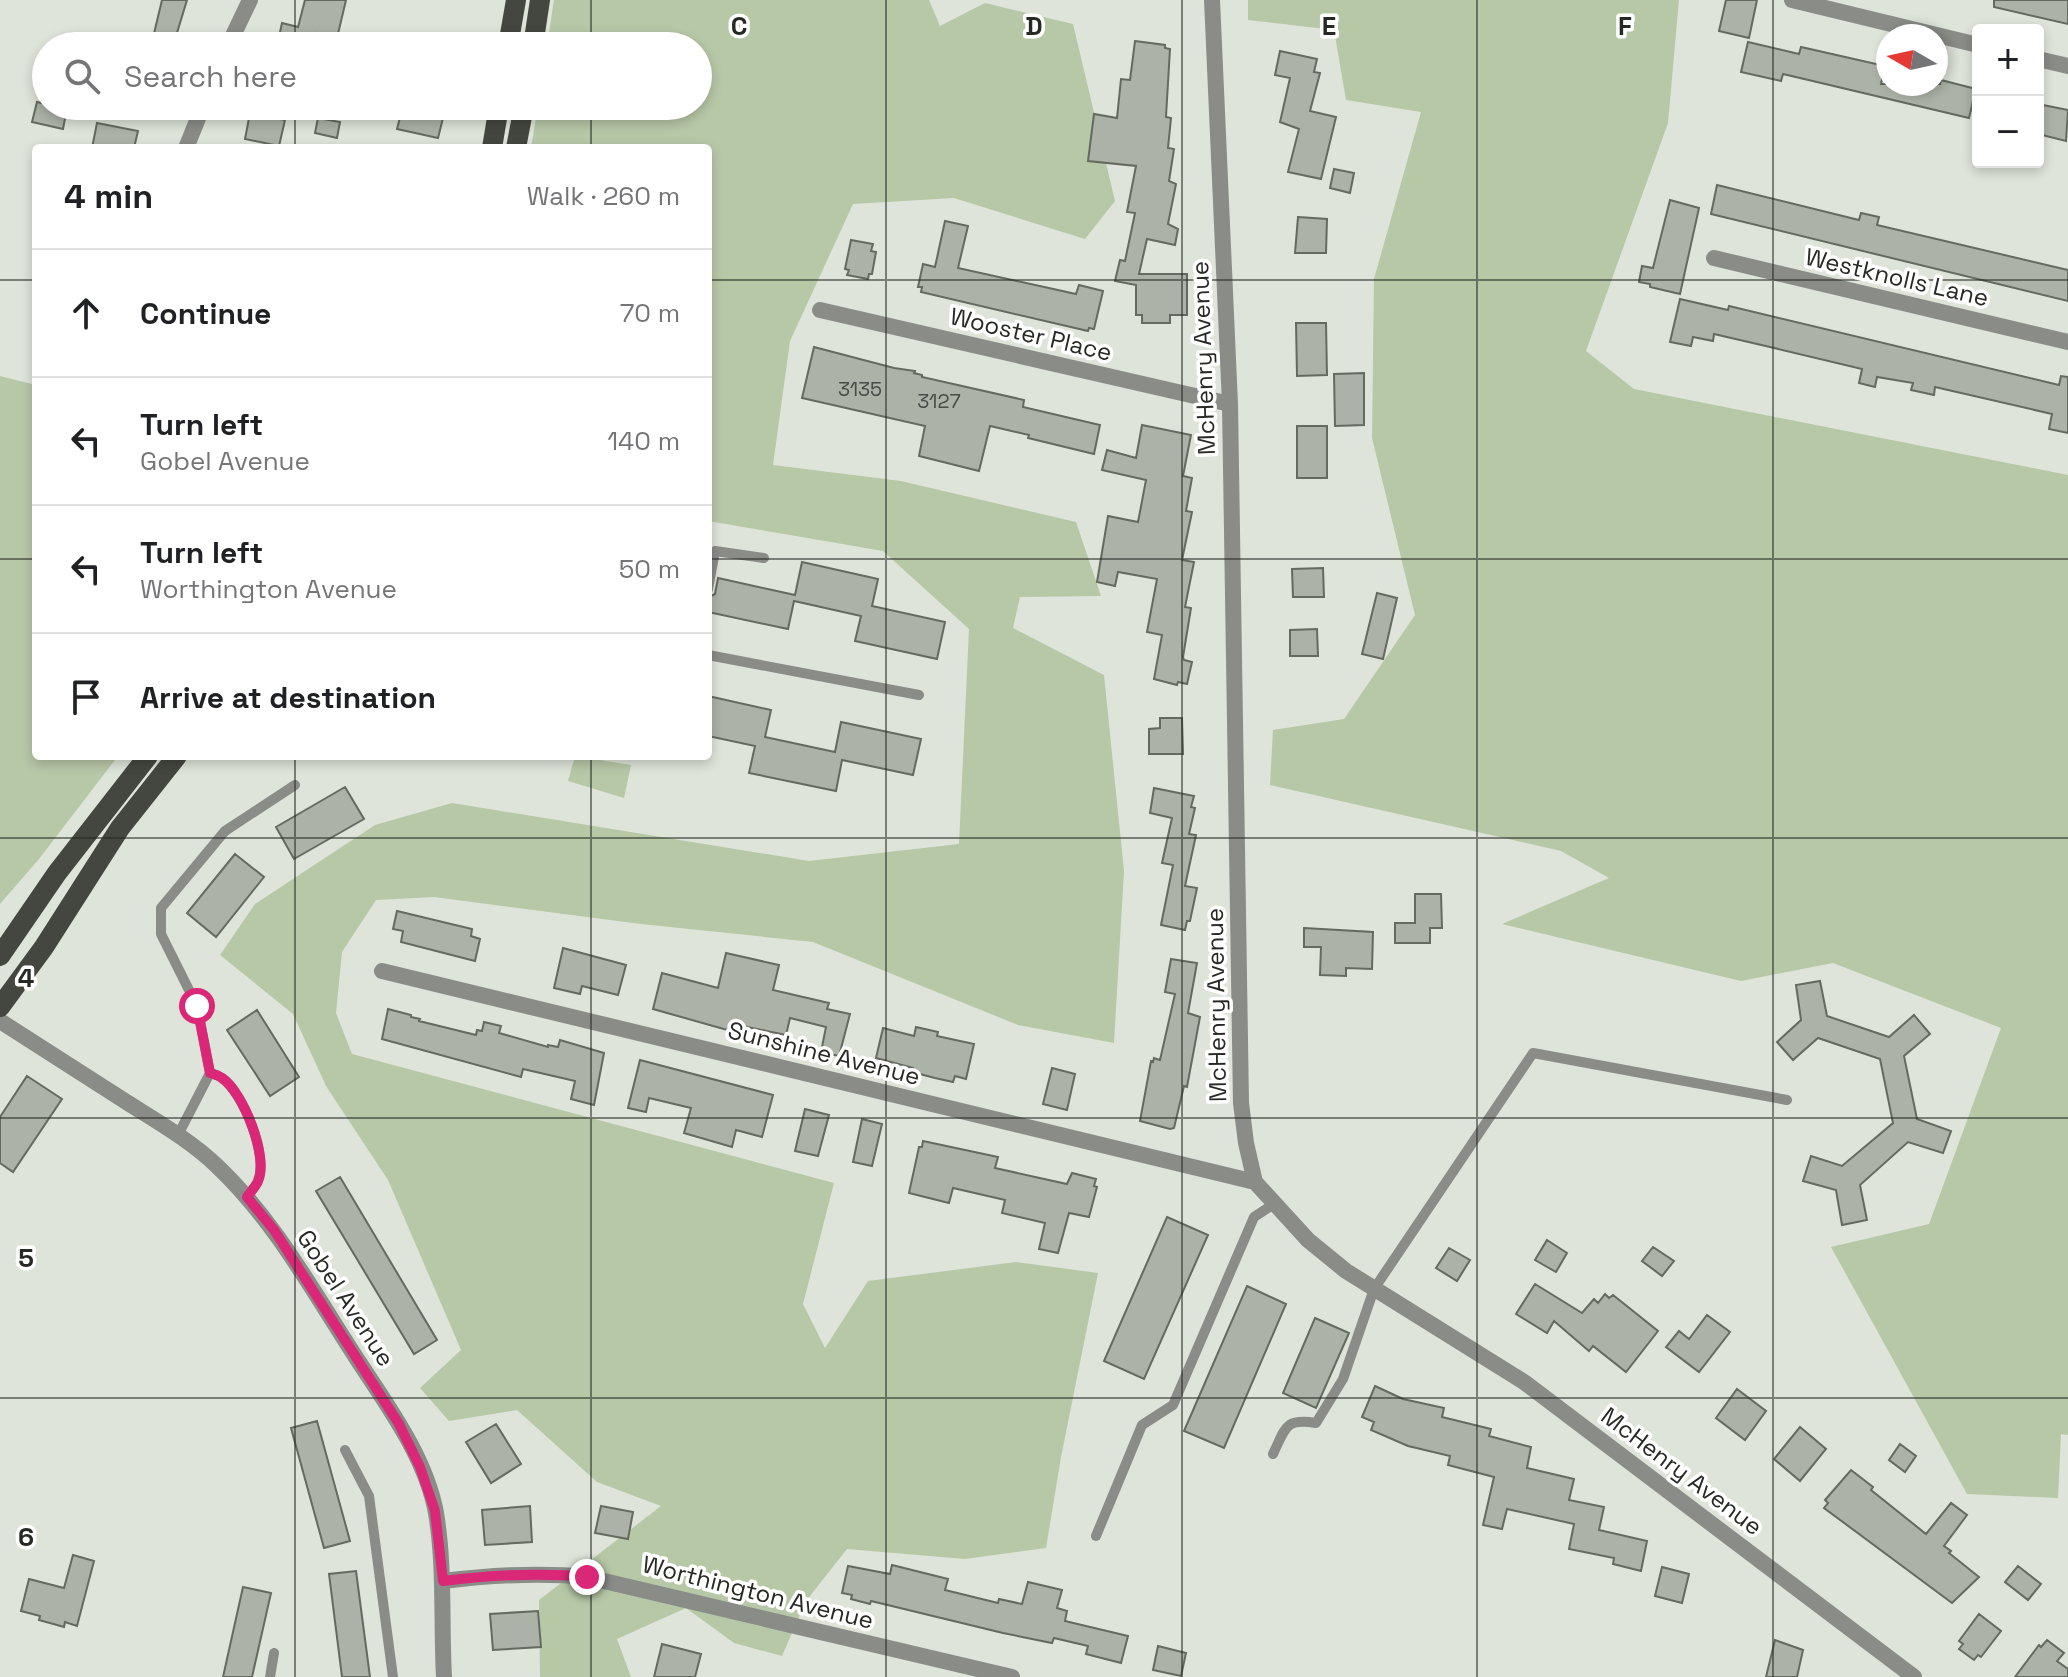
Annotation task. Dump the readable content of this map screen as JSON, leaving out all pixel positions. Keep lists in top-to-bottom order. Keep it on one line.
{"streets":{"street":["Westknolls Lane","Wooster Place","McHenry Avenue","Sunshine Avenue","Gobel Avenue","Worthington Avenue"]},"crossings":[["Wooster Place","McHenry Avenue"],["McHenry Avenue","Sunshine Avenue"],["Gobel Avenue","Worthington Avenue"]],"house_numbers":["3135","3127"],"north":"left","page":{"map_buttons":["+","−"],"search":"Search here","heading":["4 min","Walk · 260 m"],"list":[["Continue","70 m"],["Turn left","Gobel Avenue","140 m"],["Turn left","Worthington Avenue","50 m"],"Arrive at destination"]},"grid":{"columns":["C","D","E","F"],"rows":["4","5","6"]}}
